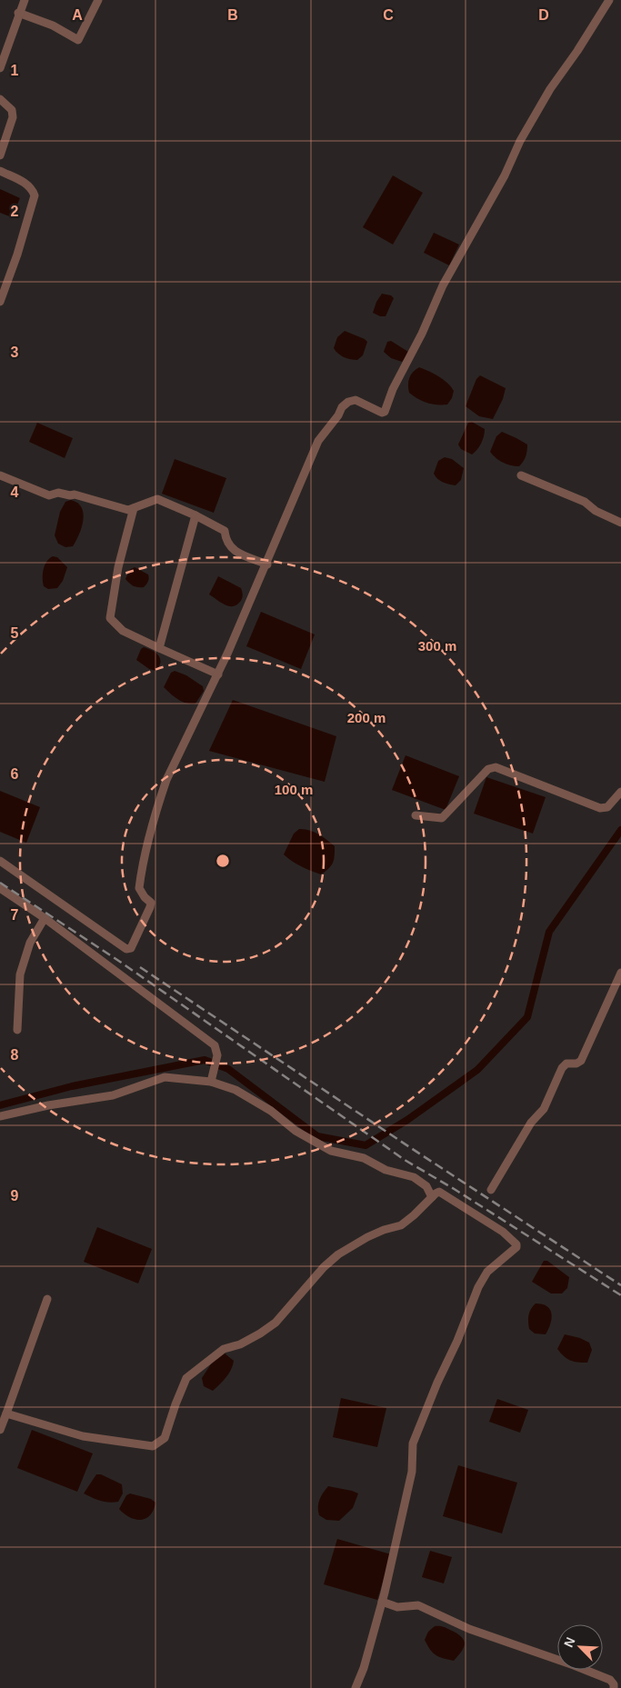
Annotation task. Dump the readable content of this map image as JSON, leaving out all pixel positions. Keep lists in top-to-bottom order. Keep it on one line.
{"north":"top left","grid":{"columns":["A","B","C","D"],"rows":["1","2","3","4","5","6","7","8","9"]},"rings":["300 m","200 m","100 m"]}
